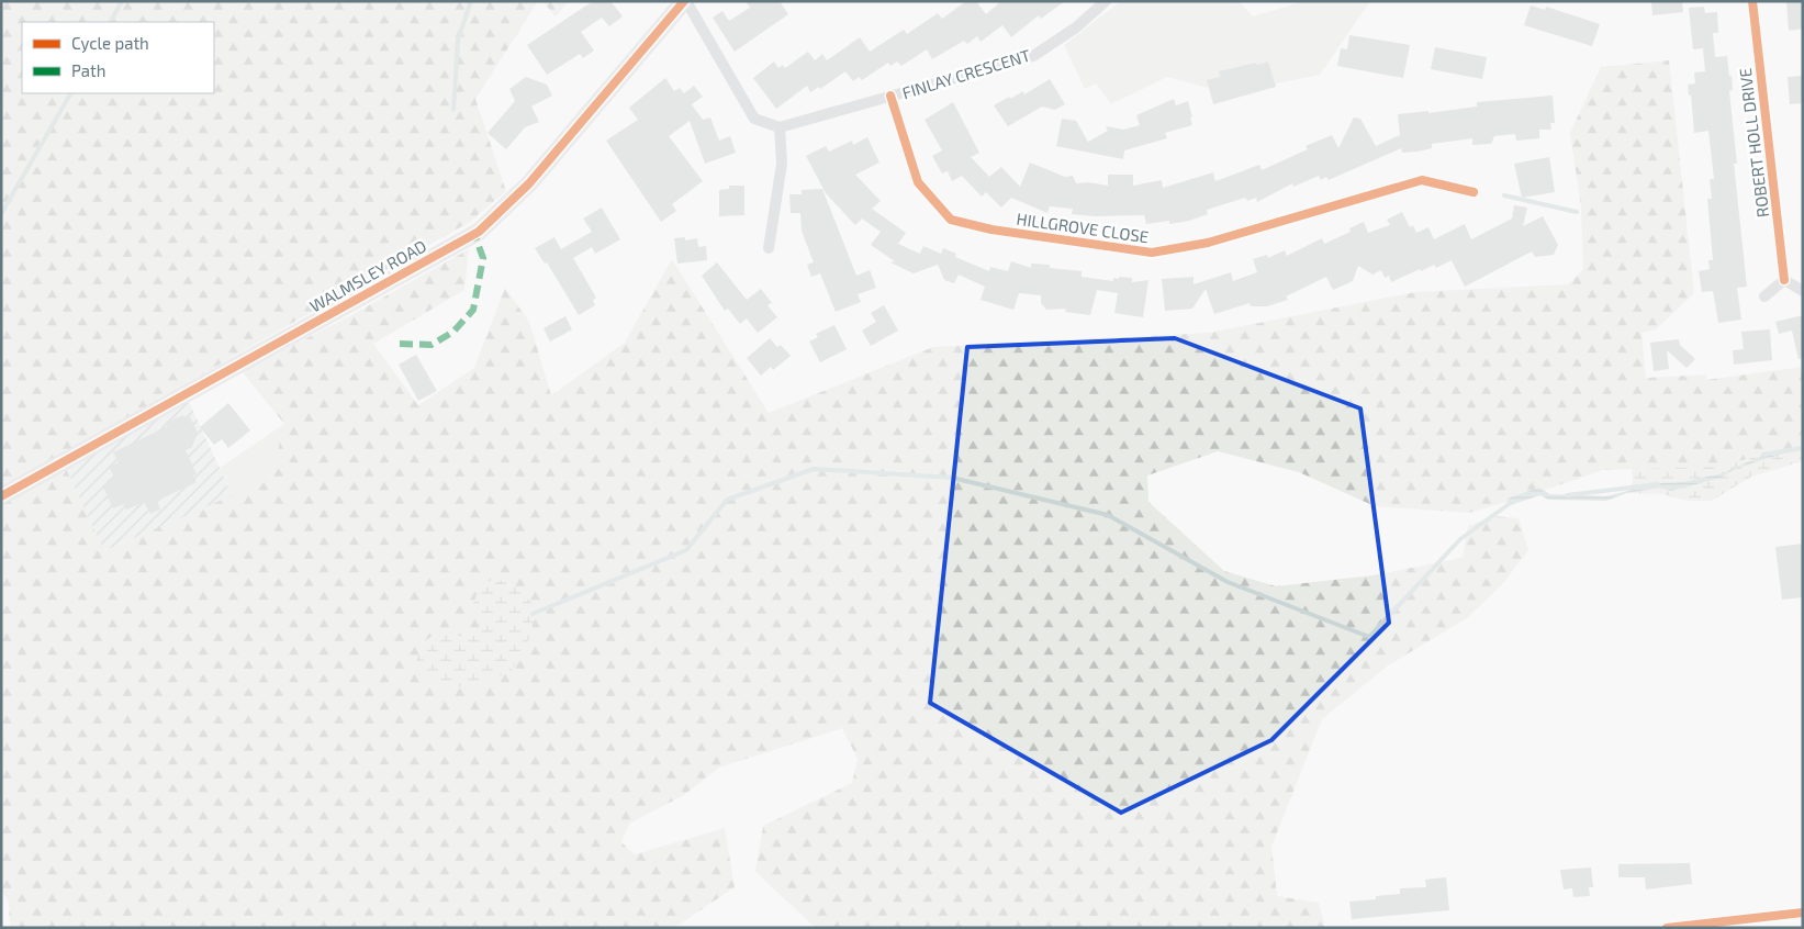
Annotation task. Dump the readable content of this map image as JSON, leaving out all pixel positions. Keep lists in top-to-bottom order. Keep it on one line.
{"streets":{"street":["FINLAY CRESCENT","ROBERT HOLL DRIVE","HILLGROVE CLOSE","WALMSLEY ROAD"]},"crossings":[["FINLAY CRESCENT","HILLGROVE CLOSE"]],"legend":["Cycle path","Path"]}
